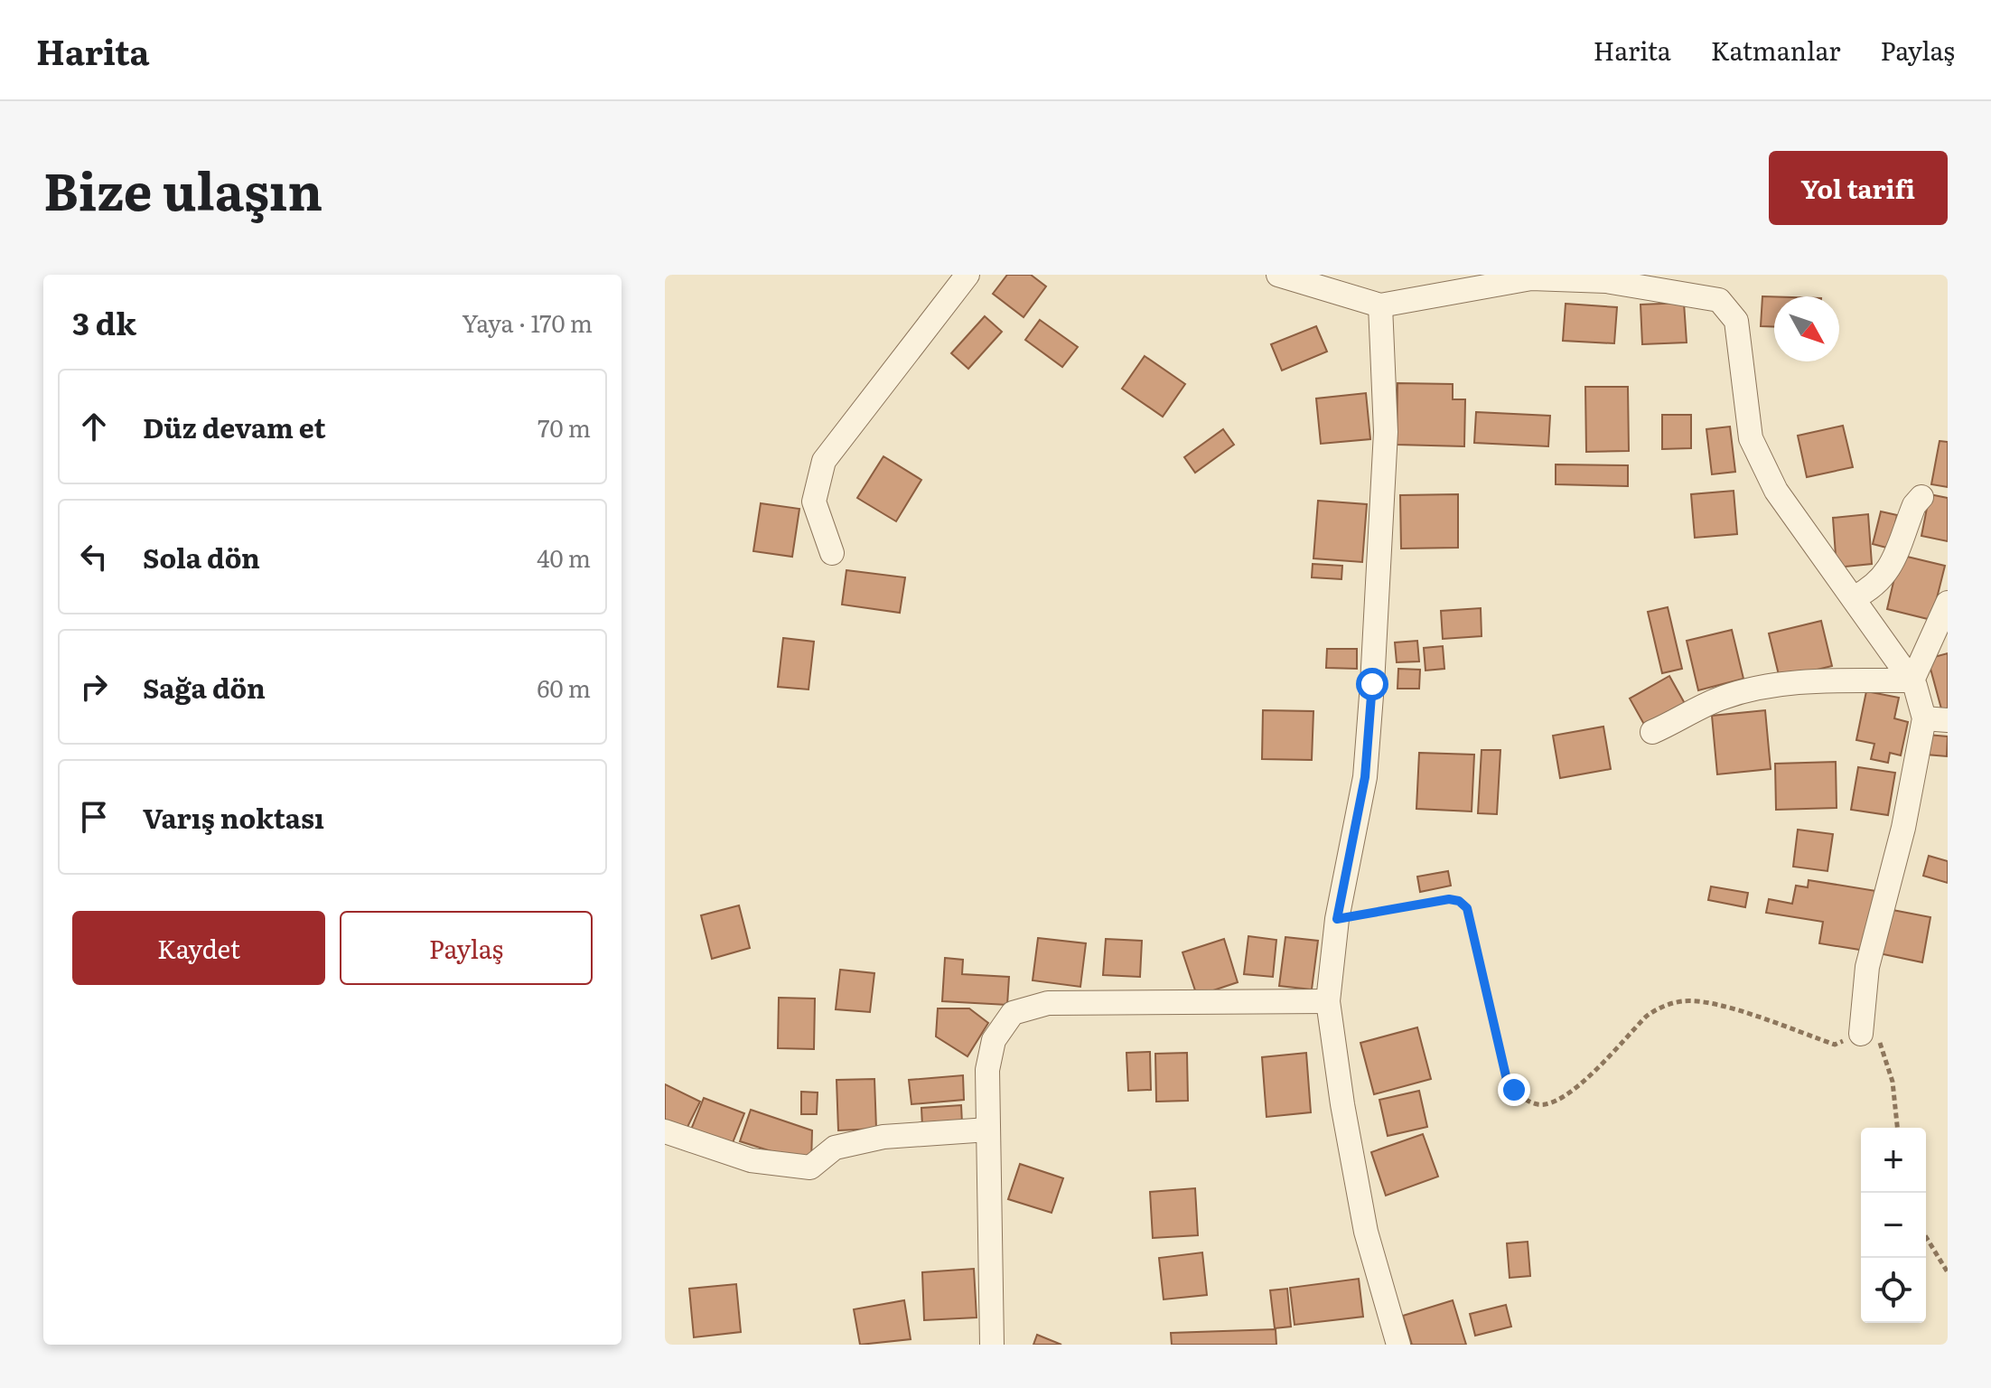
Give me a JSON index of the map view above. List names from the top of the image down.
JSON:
{
  "north": "bottom right",
  "page": {
    "header": "Harita",
    "nav": ["Harita", "Katmanlar", "Paylaş"],
    "title": "Bize ulaşın",
    "buttons": [
      "Yol tarifi",
      ["Kaydet", "Paylaş"]
    ],
    "heading": ["3 dk", "Yaya · 170 m"],
    "list": [
      ["Düz devam et", "70 m"],
      ["Sola dön", "40 m"],
      ["Sağa dön", "60 m"],
      "Varış noktası"
    ],
    "map_buttons": ["+", "−"]
  }
}
